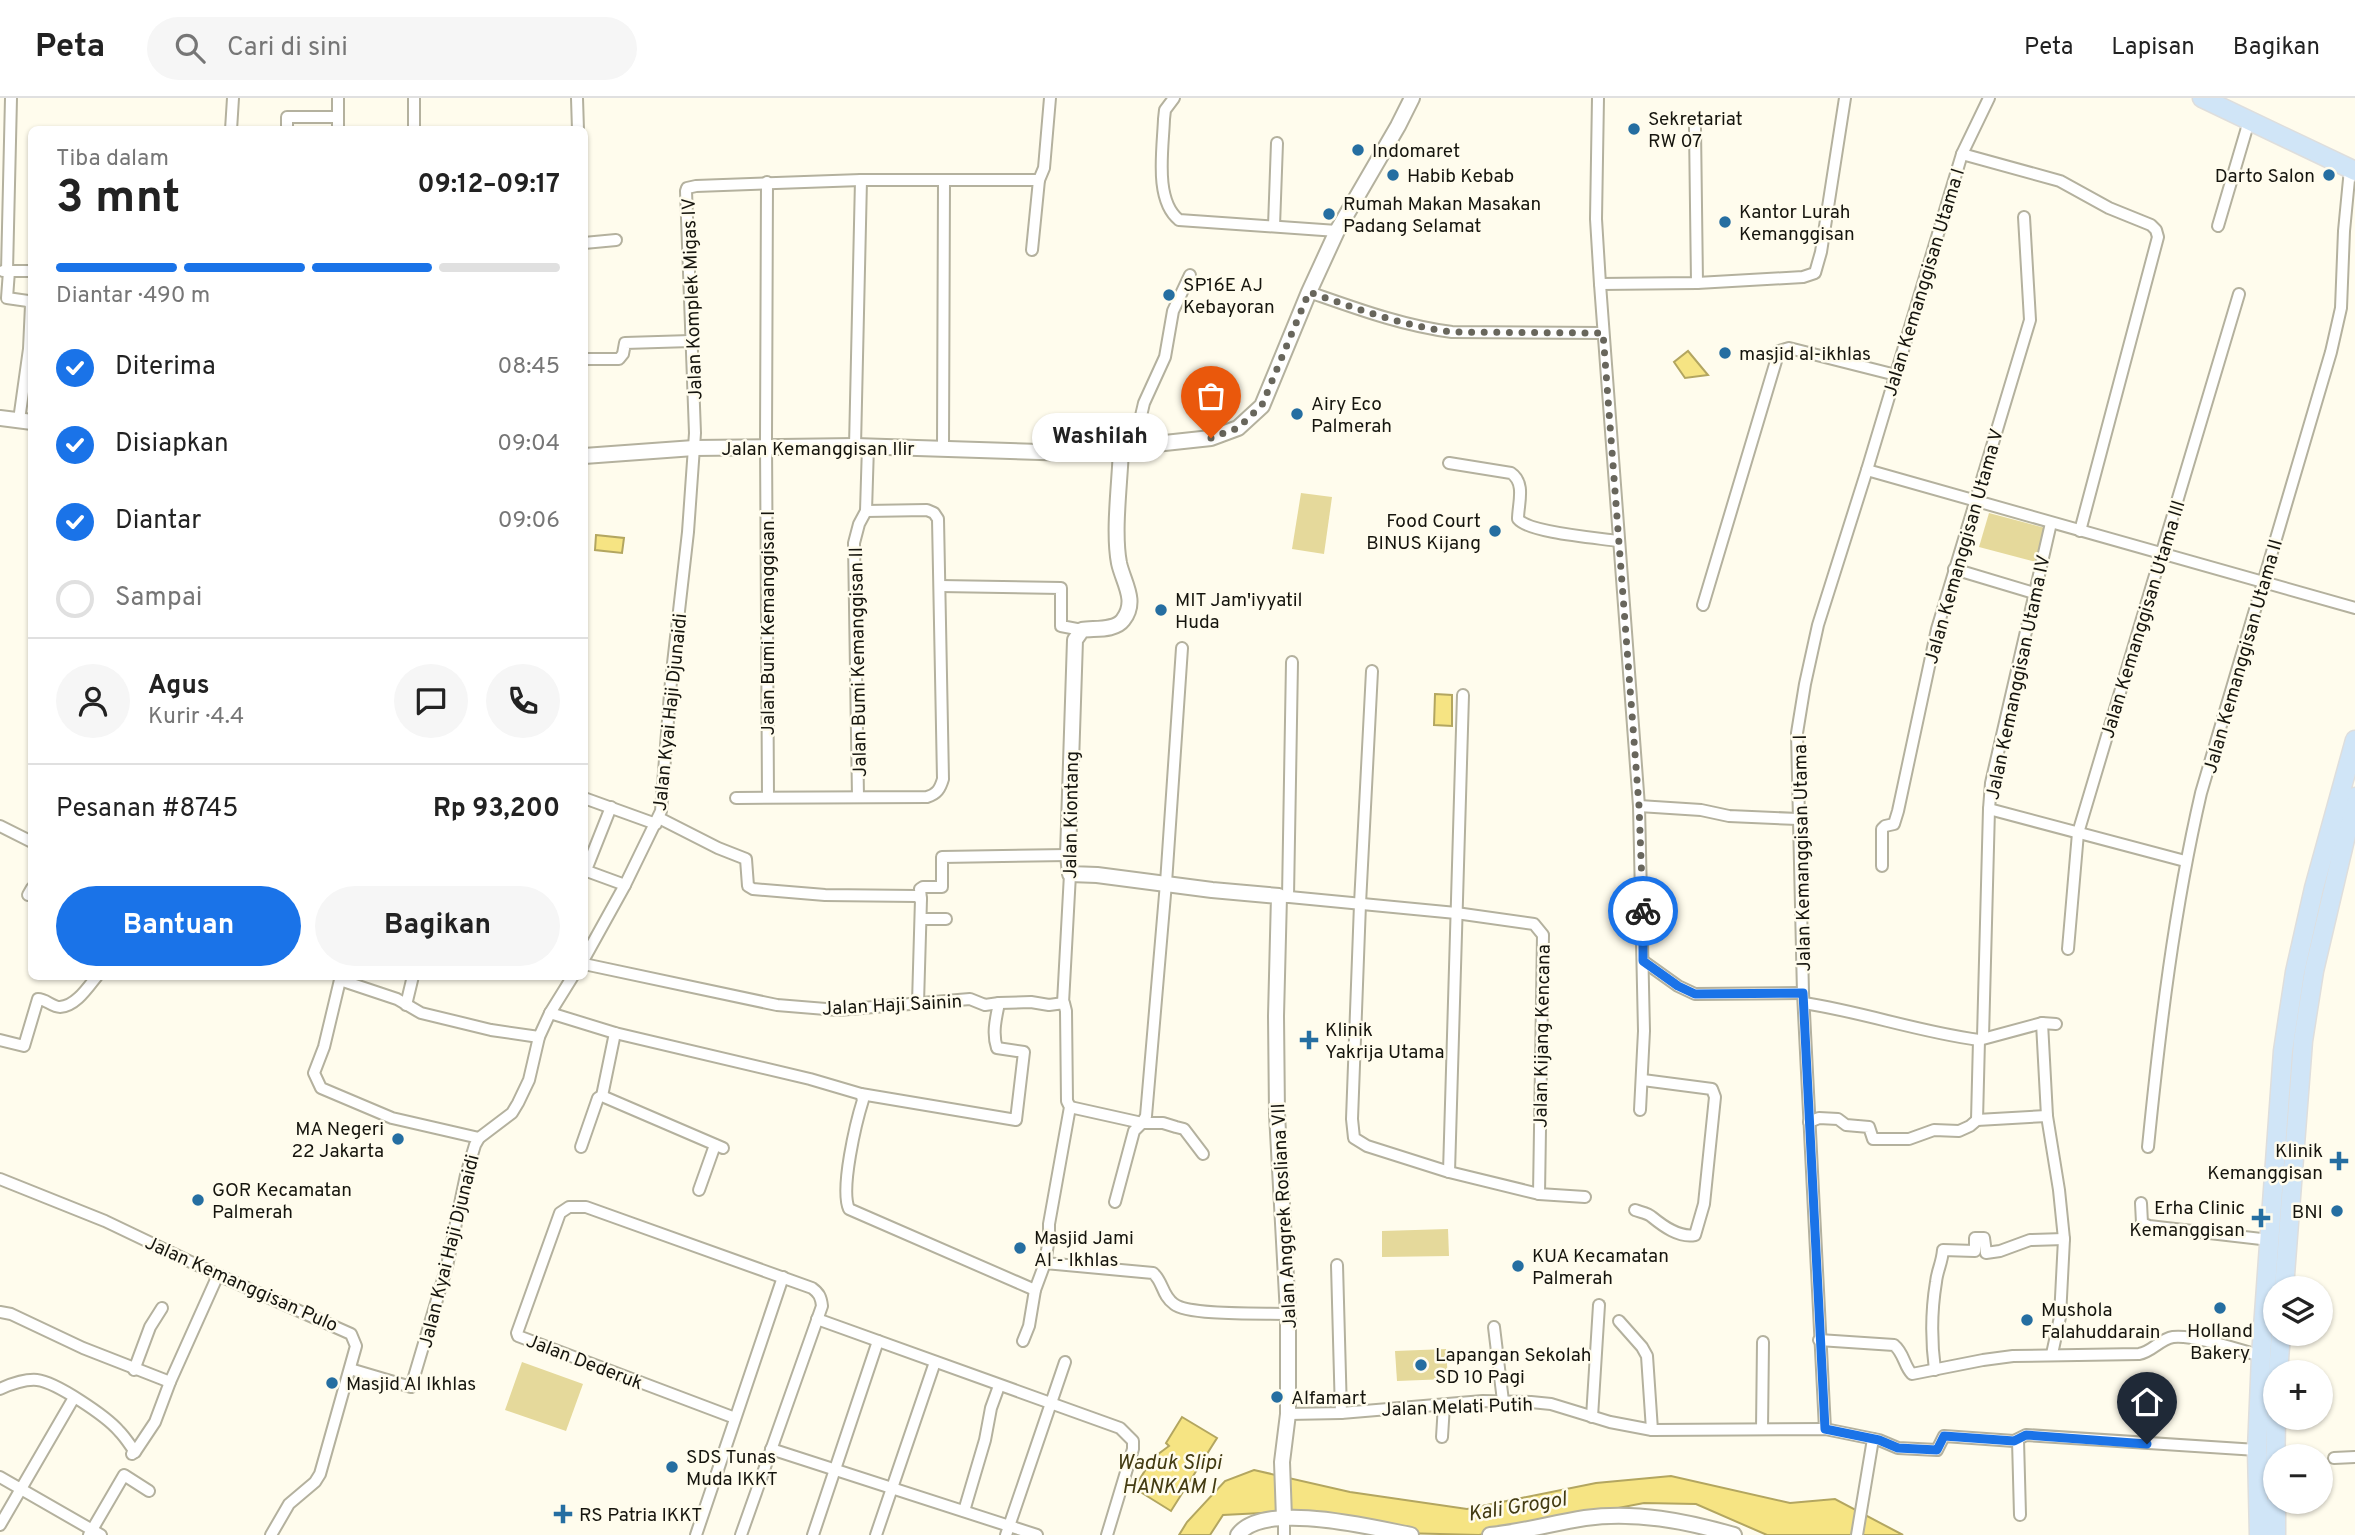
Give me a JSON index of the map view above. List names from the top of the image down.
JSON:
{
  "streets": {
    "street": [
      "Jalan Kemanggisan Utama I",
      "Jalan Komplek Migas IV",
      "Jalan Kemanggisan Ilir",
      "Jalan Kemanggisan Utama V",
      "Jalan Kemanggisan Utama III",
      "Jalan Bumi Kemanggisan I",
      "Jalan Kemanggisan Utama II",
      "Jalan Bumi Kemanggisan II",
      "Jalan Kemanggisan Utama IV",
      "Jalan Kyai Haji Djunaidi",
      "Jalan Kiontang",
      "Jalan Haji Sainin",
      "Jalan Kijang Kencana",
      "Jalan Anggrek Rosliana VII",
      "Jalan Kemanggisan Pulo",
      "Jalan Dederuk",
      "Jalan Melati Putih"
    ]
  },
  "crossings": [
    ["Jalan Kemanggisan Utama I", "Jalan Melati Putih"],
    ["Jalan Komplek Migas IV", "Jalan Kemanggisan Ilir"],
    ["Jalan Komplek Migas IV", "Jalan Bumi Kemanggisan I"],
    ["Jalan Komplek Migas IV", "Jalan Kyai Haji Djunaidi"],
    ["Jalan Kemanggisan Ilir", "Jalan Bumi Kemanggisan I"],
    ["Jalan Kemanggisan Ilir", "Jalan Bumi Kemanggisan II"],
    ["Jalan Kemanggisan Ilir", "Jalan Kyai Haji Djunaidi"],
    ["Jalan Kyai Haji Djunaidi", "Jalan Kemanggisan Pulo"],
    ["Jalan Kiontang", "Jalan Haji Sainin"],
    ["Jalan Kijang Kencana", "Jalan Anggrek Rosliana VII"],
    ["Jalan Anggrek Rosliana VII", "Jalan Melati Putih"]
  ],
  "water": ["Waduk Slipi HANKAM I", "Kali Grogol"],
  "places": {
    "other": [
      "Sekretariat RW 07",
      "Indomaret",
      "Habib Kebab",
      "Darto Salon",
      "Rumah Makan Masakan Padang Selamat",
      "Kantor Lurah Kemanggisan",
      "SP16E AJ Kebayoran",
      "masjid al-ikhlas",
      "Airy Eco Palmerah",
      "Washilah",
      "Food Court BINUS Kijang",
      "MIT Jam'iyyatil Huda",
      "MA Negeri 22 Jakarta",
      "GOR Kecamatan Palmerah",
      "BNI",
      "Masjid Jami Al - Ikhlas",
      "KUA Kecamatan Palmerah",
      "Holland Bakery",
      "Mushola Falahuddarain",
      "Lapangan Sekolah SD 10 Pagi",
      "Masjid Al Ikhlas",
      "Alfamart",
      "SDS Tunas Muda IKKT"
    ],
    "health": [
      "Klinik Yakrija Utama",
      "Klinik Kemanggisan",
      "Erha Clinic Kemanggisan",
      "RS Patria IKKT"
    ]
  },
  "page": {
    "header": "Peta",
    "search": "Cari di sini",
    "nav": ["Peta", "Lapisan", "Bagikan"],
    "heading": ["3 mnt", "Tiba dalam", "09:12–09:17"],
    "panel": [
      "Agus",
      "Kurir · 4.4",
      "Pesanan #8745",
      "Rp 93,200"
    ],
    "bar": "Diantar · 490 m",
    "list": [
      ["Diterima", "08:45"],
      ["Disiapkan", "09:04"],
      ["Diantar", "09:06"],
      "Sampai"
    ],
    "bubble": "Washilah",
    "buttons": ["Bantuan", "Bagikan"],
    "map_buttons": ["+", "−"]
  }
}
